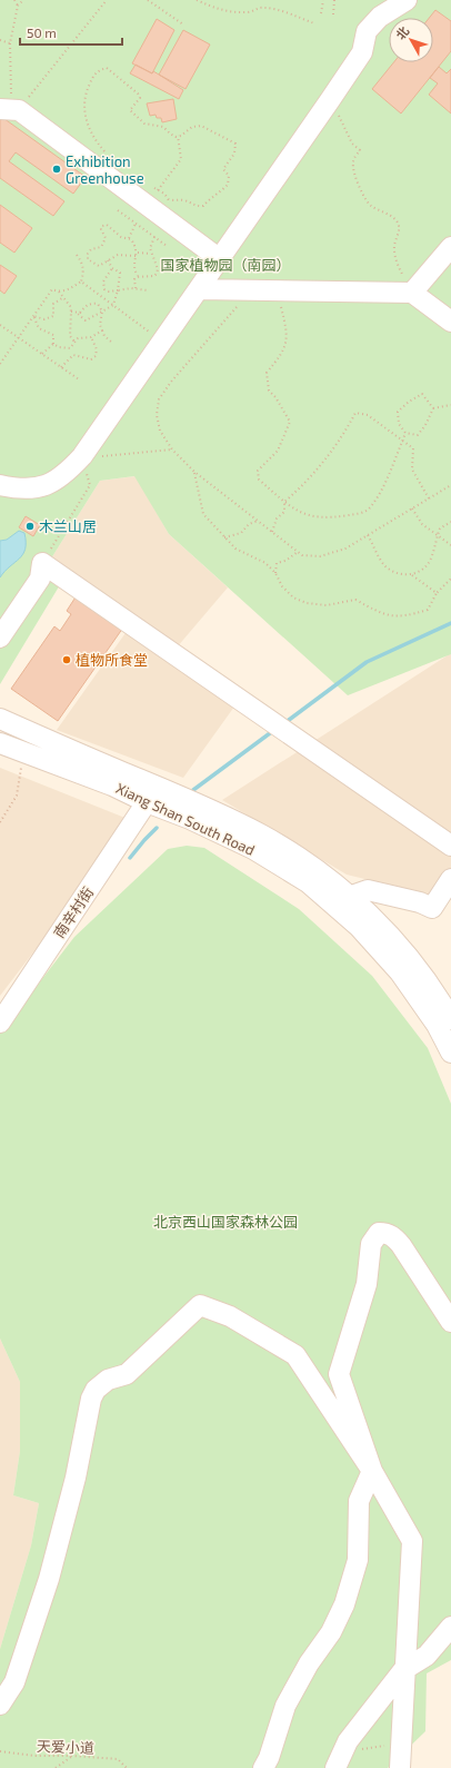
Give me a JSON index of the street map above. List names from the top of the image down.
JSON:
{
  "streets": {
    "street": ["Xiang Shan South Road", "南辛村街"],
    "path": ["天爱小道"]
  },
  "crossings": [
    ["Xiang Shan South Road", "南辛村街"]
  ],
  "parks": ["国家植物园（南园）", "北京西山国家森林公园"],
  "places": ["Exhibition Greenhouse", "木兰山居", "植物所食堂"],
  "scale_bar": "50 m",
  "north": "top left"
}
